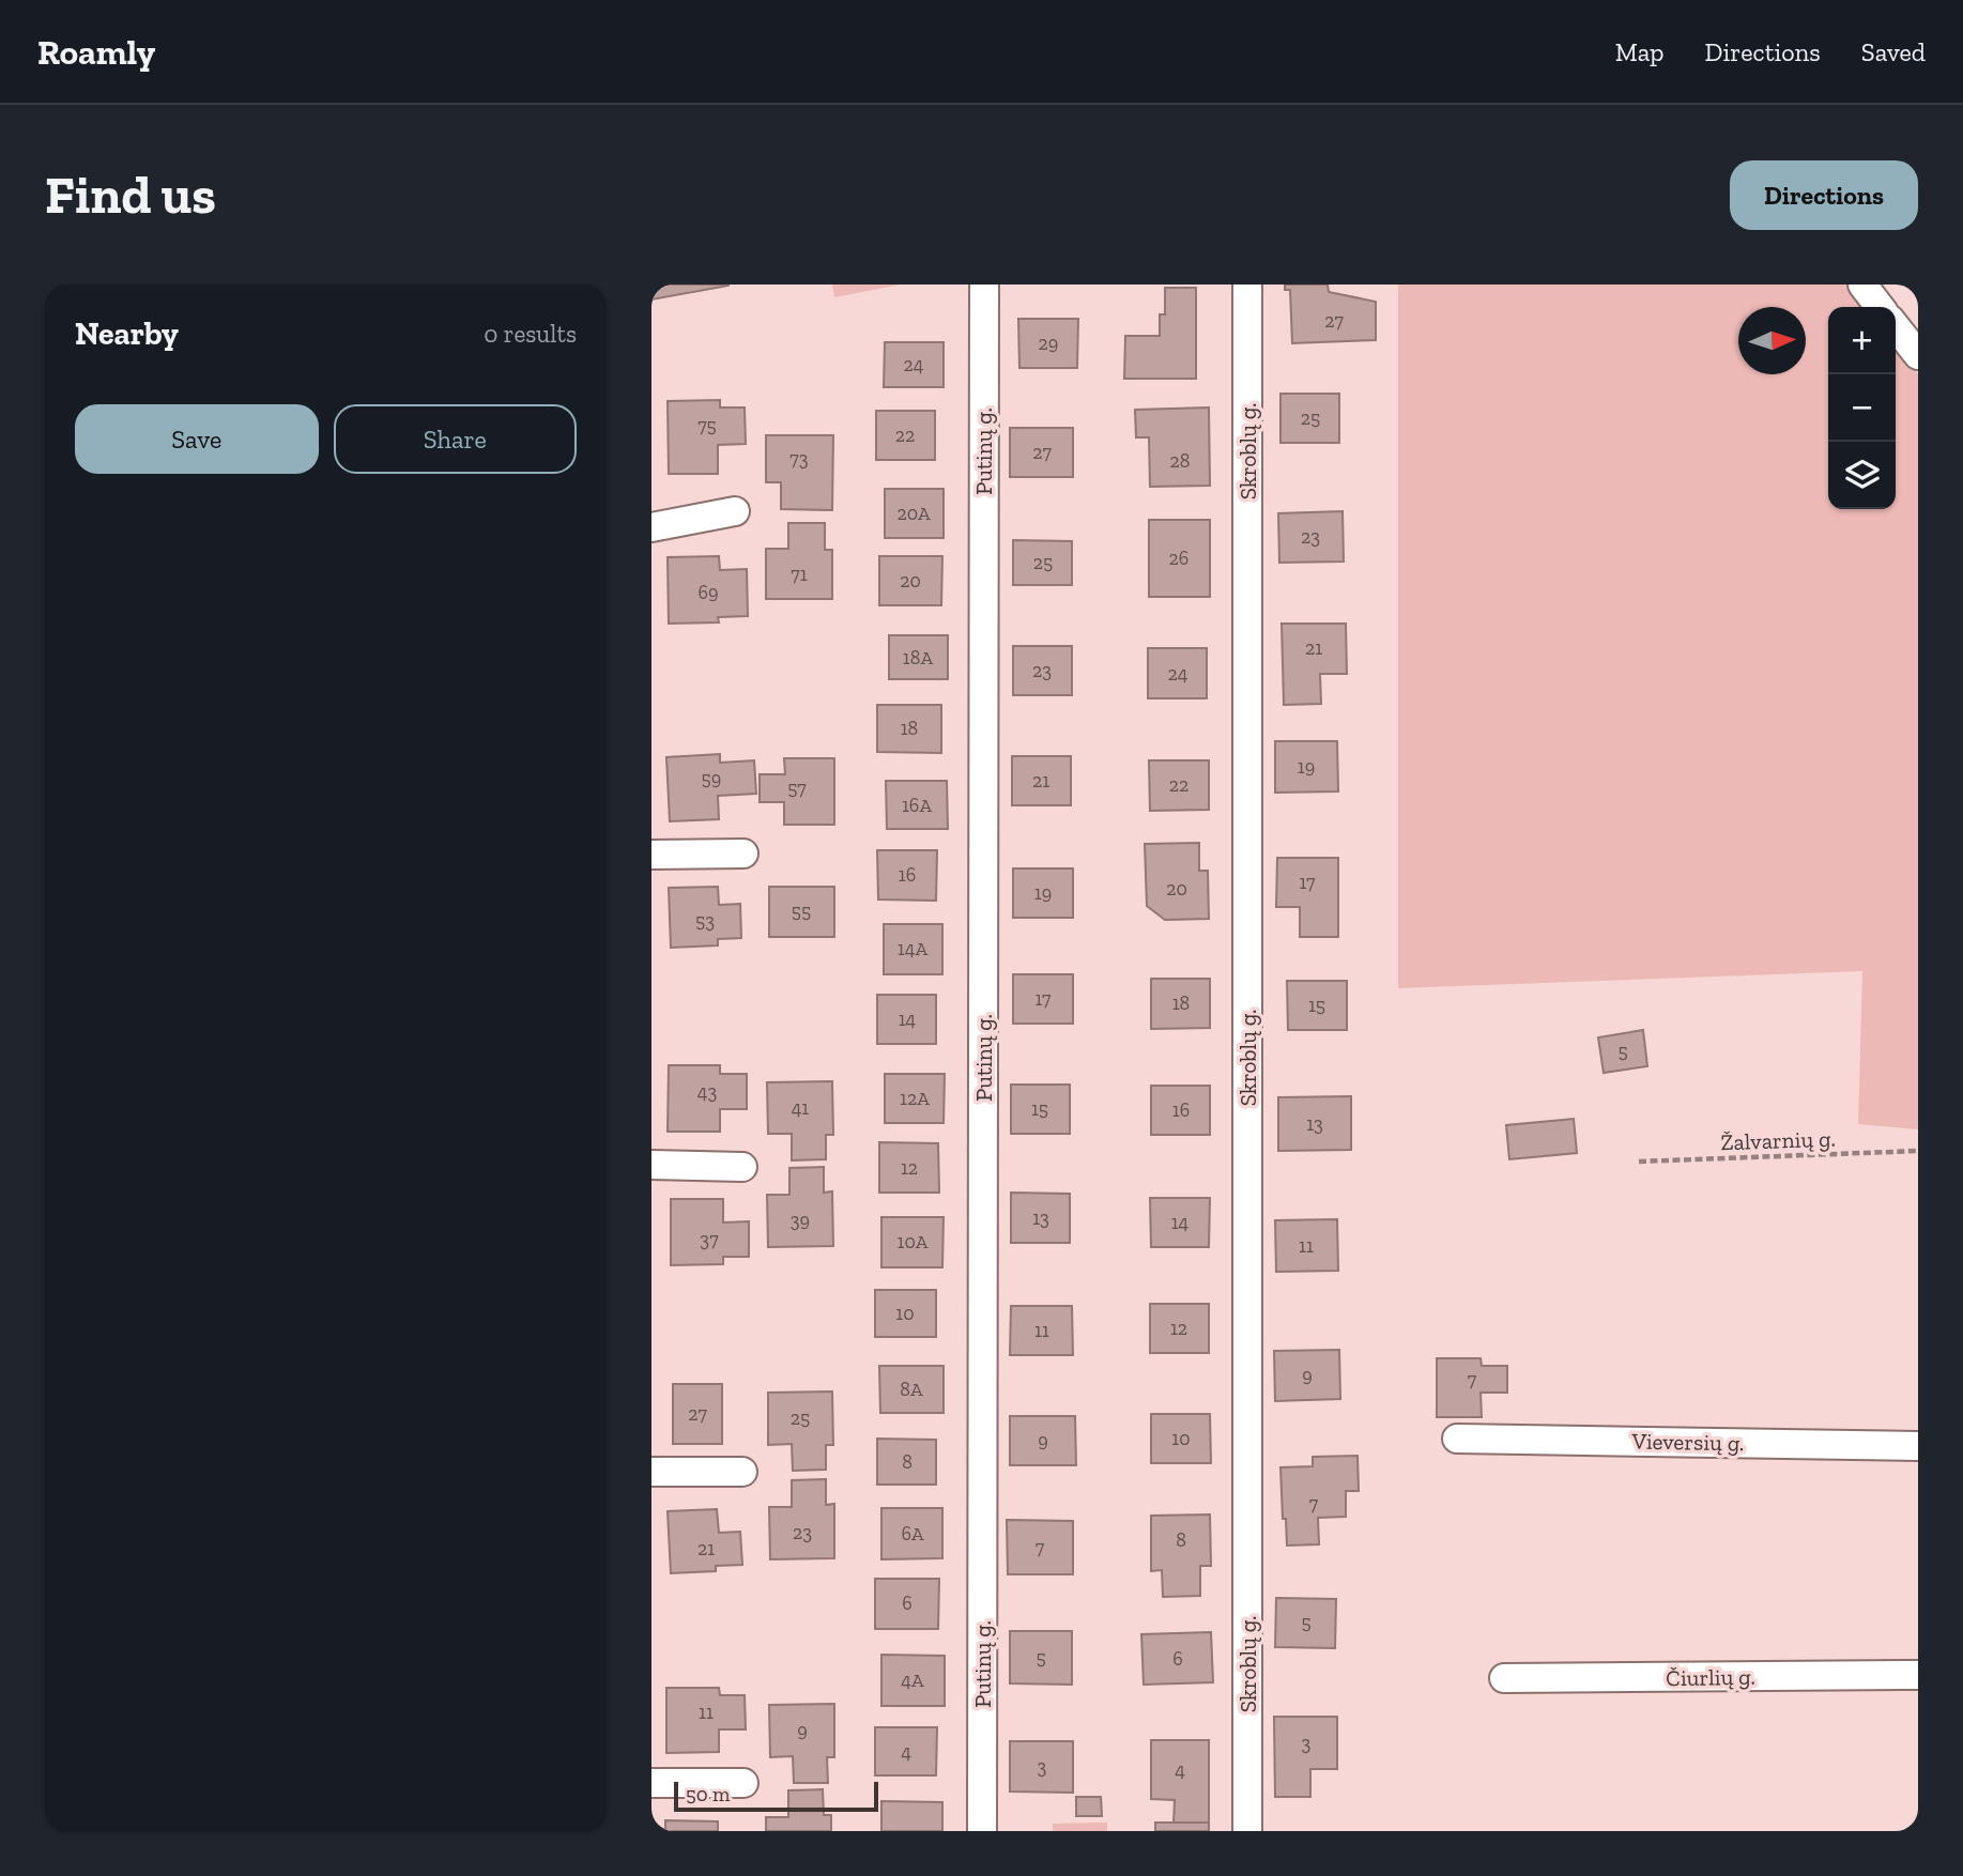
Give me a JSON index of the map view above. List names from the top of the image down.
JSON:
{
  "streets": {
    "street": [
      "Putinų g.",
      "Skroblų g.",
      "Vieversių g.",
      "Čiurlių g."
    ],
    "path": ["Žalvarnių g."]
  },
  "house_numbers": [
    "27",
    "29",
    "24",
    "25",
    "75",
    "22",
    "27",
    "73",
    "28",
    "20A",
    "23",
    "26",
    "25",
    "71",
    "20",
    "69",
    "21",
    "18A",
    "23",
    "24",
    "18",
    "19",
    "59",
    "21",
    "22",
    "57",
    "16A",
    "16",
    "17",
    "20",
    "19",
    "55",
    "53",
    "14A",
    "17",
    "18",
    "15",
    "14",
    "5",
    "43",
    "12A",
    "41",
    "15",
    "16",
    "13",
    "12",
    "13",
    "39",
    "14",
    "37",
    "10A",
    "11",
    "10",
    "12",
    "11",
    "9",
    "7",
    "8A",
    "27",
    "25",
    "10",
    "9",
    "8",
    "7",
    "23",
    "6A",
    "8",
    "7",
    "21",
    "6",
    "5",
    "5",
    "6",
    "4A",
    "11",
    "9",
    "3",
    "4",
    "3",
    "4"
  ],
  "scale_bar": "50 m",
  "north": "right",
  "page": {
    "header": "Roamly",
    "nav": ["Map", "Directions", "Saved"],
    "buttons": [
      "Directions",
      ["Save", "Share"]
    ],
    "title": "Find us",
    "heading": ["Nearby", "0 results"],
    "map_buttons": ["+", "−"],
    "scale": "50 m"
  }
}
